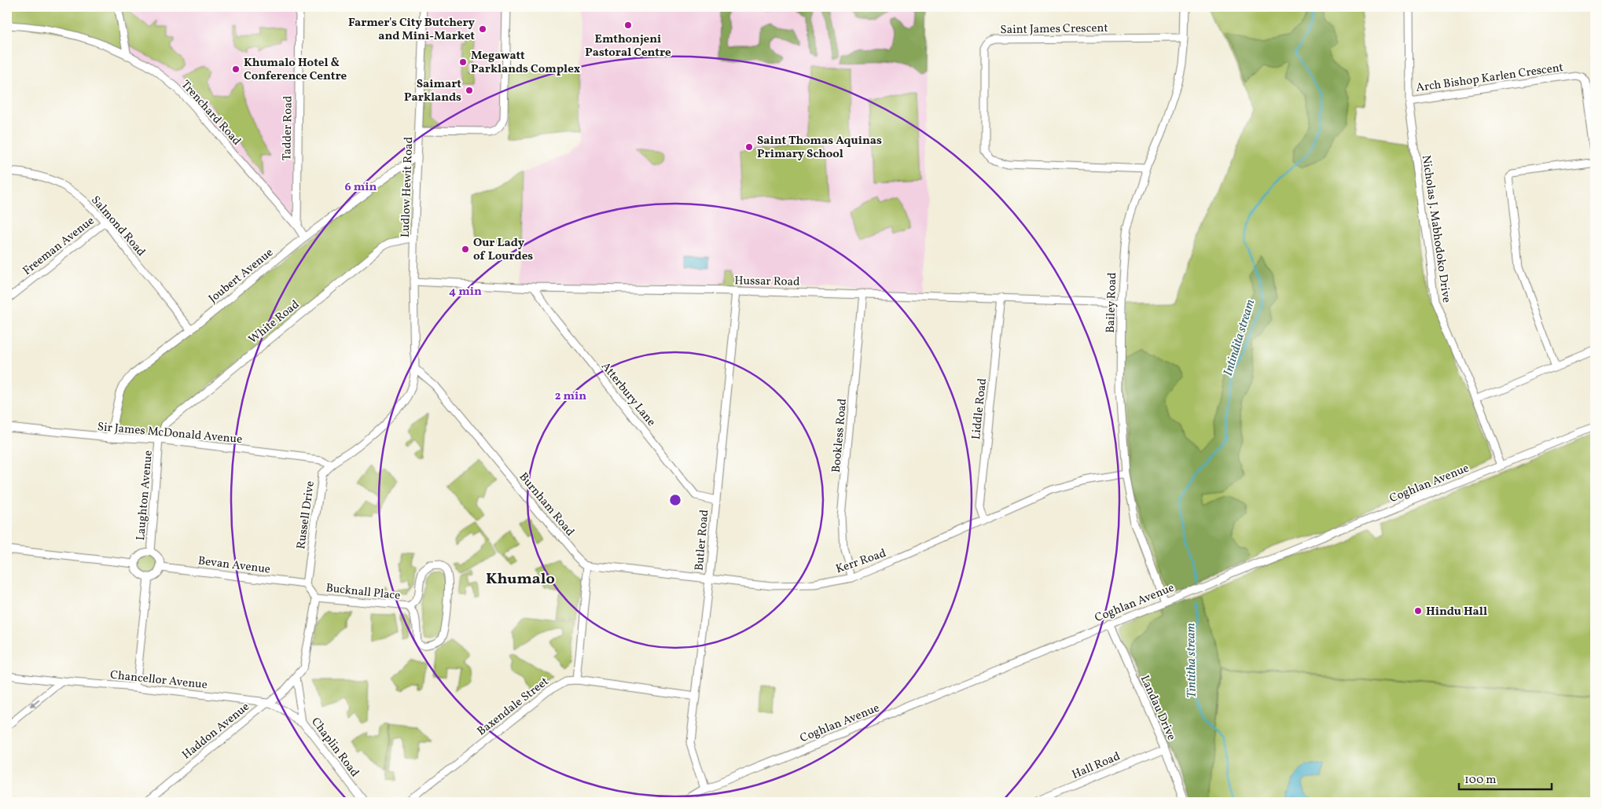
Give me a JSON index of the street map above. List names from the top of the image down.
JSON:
{
  "streets": {
    "street": [
      "Saint James Crescent",
      "Arch Bishop Karlen Crescent",
      "Trenchard Road",
      "Tadder Road",
      "Ludlow Hewit Road",
      "Salmond Road",
      "Nicholas J. Mabhodoko Drive",
      "Freeman Avenue",
      "Joubert Avenue",
      "Hussar Road",
      "Bailey Road",
      "White Road",
      "Atterbury Lane",
      "Liddle Road",
      "Sir James McDonald Avenue",
      "Bookless Road",
      "Coghlan Avenue",
      "Laughton Avenue",
      "Burnham Road",
      "Russell Drive",
      "Butler Road",
      "Kerr Road",
      "Bevan Avenue",
      "Bucknall Place",
      "Chancellor Avenue",
      "Baxendale Street",
      "Landau Drive",
      "Haddon Avenue",
      "Chaplin Road",
      "Hall Road"
    ]
  },
  "crossings": [
    ["Saint James Crescent", "Bailey Road"],
    ["Arch Bishop Karlen Crescent", "Nicholas J. Mabhodoko Drive"],
    ["Trenchard Road", "Tadder Road"],
    ["Trenchard Road", "Joubert Avenue"],
    ["Ludlow Hewit Road", "Joubert Avenue"],
    ["Ludlow Hewit Road", "Hussar Road"],
    ["Ludlow Hewit Road", "White Road"],
    ["Ludlow Hewit Road", "Burnham Road"],
    ["Salmond Road", "Freeman Avenue"],
    ["Salmond Road", "Joubert Avenue"],
    ["Nicholas J. Mabhodoko Drive", "Coghlan Avenue"],
    ["Joubert Avenue", "Sir James McDonald Avenue"],
    ["Hussar Road", "Bailey Road"],
    ["Hussar Road", "Atterbury Lane"],
    ["Hussar Road", "Liddle Road"],
    ["Hussar Road", "Bookless Road"],
    ["Hussar Road", "Butler Road"],
    ["Bailey Road", "Coghlan Avenue"],
    ["Bailey Road", "Kerr Road"],
    ["White Road", "Sir James McDonald Avenue"],
    ["White Road", "Laughton Avenue"],
    ["Atterbury Lane", "Butler Road"],
    ["Liddle Road", "Kerr Road"],
    ["Sir James McDonald Avenue", "Laughton Avenue"],
    ["Sir James McDonald Avenue", "Russell Drive"],
    ["Bookless Road", "Kerr Road"],
    ["Coghlan Avenue", "Butler Road"],
    ["Coghlan Avenue", "Landau Drive"],
    ["Laughton Avenue", "Bevan Avenue"],
    ["Burnham Road", "Kerr Road"],
    ["Russell Drive", "Bevan Avenue"],
    ["Butler Road", "Kerr Road"],
    ["Butler Road", "Baxendale Street"],
    ["Chancellor Avenue", "Haddon Avenue"],
    ["Chancellor Avenue", "Chaplin Road"],
    ["Landau Drive", "Hall Road"],
    ["Haddon Avenue", "Chaplin Road"]
  ],
  "districts": ["Khumalo"],
  "water": ["Intindita stream", "Tintitha stream"],
  "places": [
    "Emthonjeni Pastoral Centre",
    "Farmer's City Butchery and Mini-Market",
    "Megawatt Parklands Complex",
    "Khumalo Hotel & Conference Centre",
    "Saimart Parklands",
    "Saint Thomas Aquinas Primary School",
    "Our Lady of Lourdes",
    "Hindu Hall"
  ],
  "scale_bar": "100 m",
  "rings": ["6 min", "4 min", "2 min"]
}
